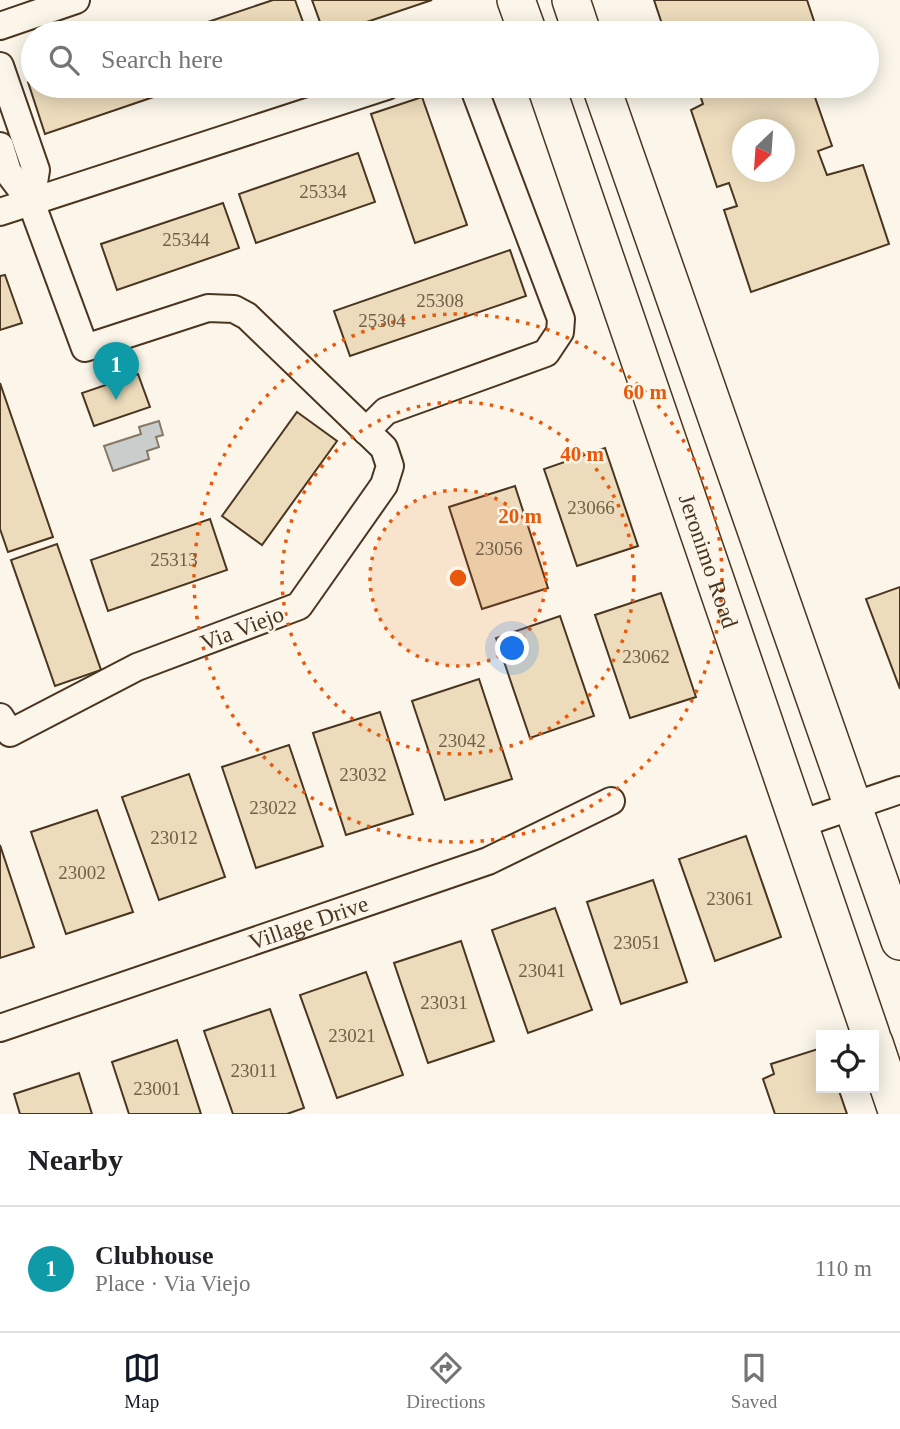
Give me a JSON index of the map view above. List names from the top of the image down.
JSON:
{
  "streets": {
    "main road": ["Jeronimo Road"],
    "street": ["Via Viejo", "Village Drive"]
  },
  "house_numbers": [
    "25334",
    "25344",
    "25308",
    "25304",
    "23066",
    "23056",
    "25313",
    "23062",
    "23042",
    "23032",
    "23022",
    "23012",
    "23002",
    "23061",
    "23051",
    "23041",
    "23031",
    "23021",
    "23011",
    "23001"
  ],
  "north": "bottom left",
  "page": {
    "search": "Search here",
    "pins": "1",
    "heading": "Nearby",
    "list": [
      {
        "mark": "1",
        "name": "Clubhouse",
        "note": "Place · Via Viejo",
        "value": "110 m"
      }
    ],
    "nav": ["Map", "Directions", "Saved"]
  },
  "rings": ["60 m", "40 m", "20 m"]
}
